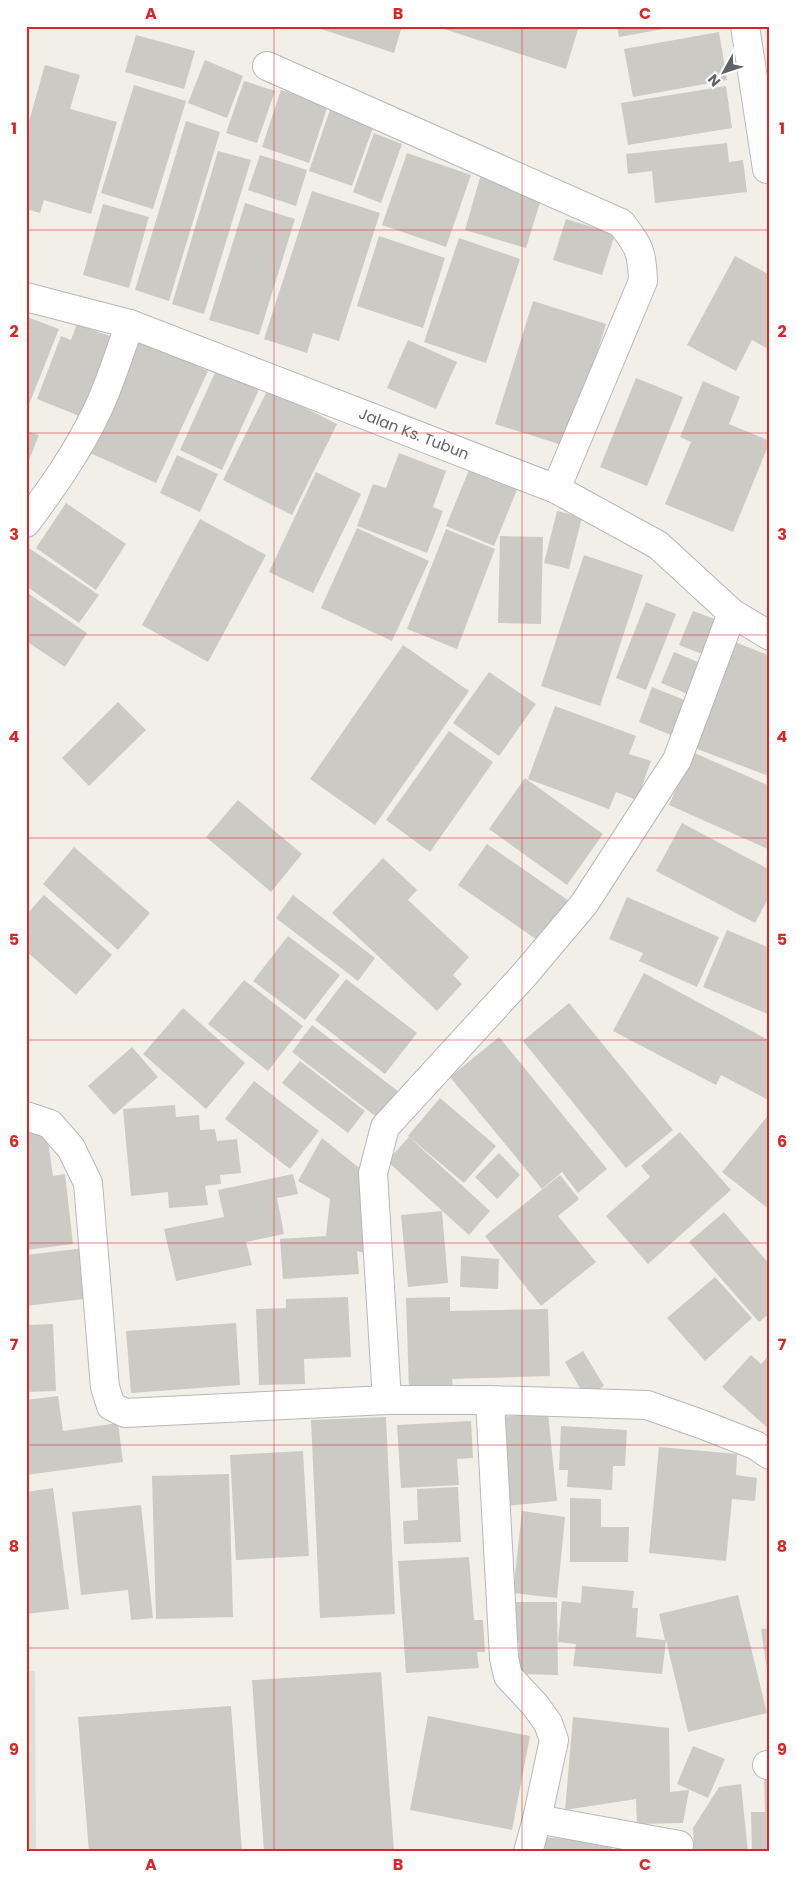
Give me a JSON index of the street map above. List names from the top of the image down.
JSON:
{
  "streets": {
    "street": ["Jalan Ks. Tubun"]
  },
  "north": "bottom left",
  "grid": {
    "columns": ["A", "B", "C"],
    "rows": [
      "1",
      "2",
      "3",
      "4",
      "5",
      "6",
      "7",
      "8",
      "9"
    ]
  }
}
